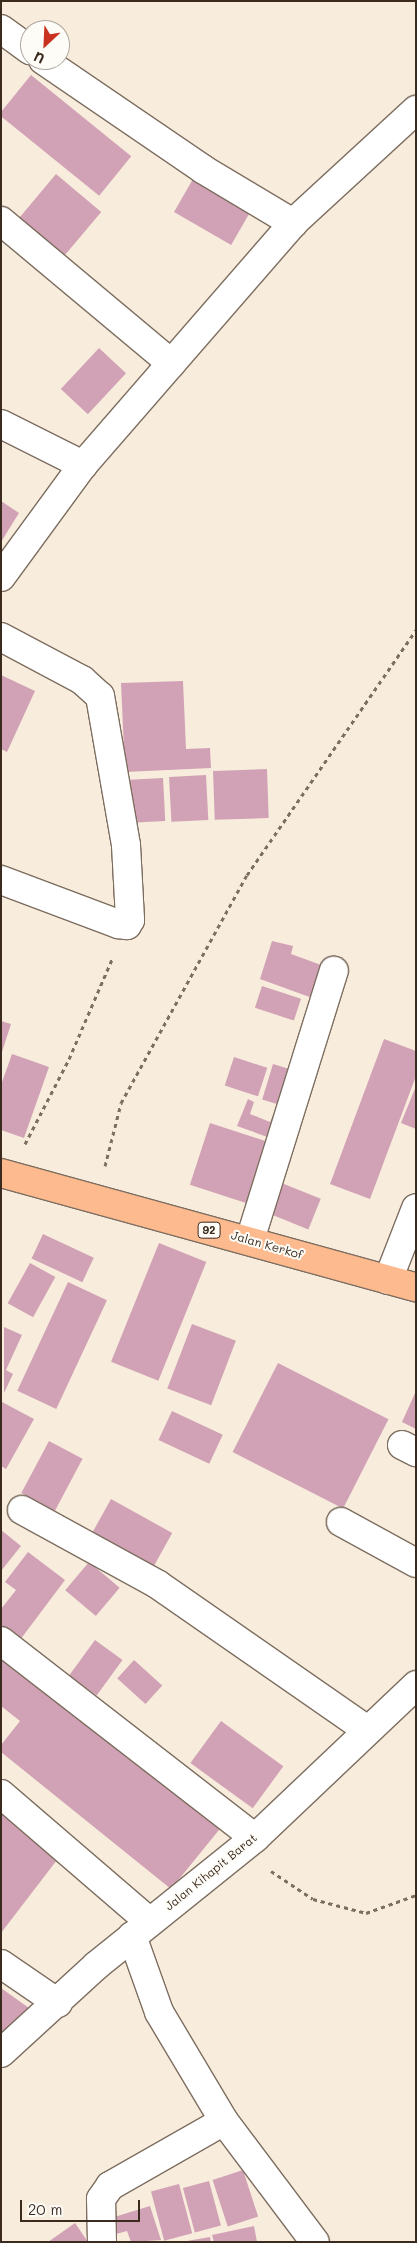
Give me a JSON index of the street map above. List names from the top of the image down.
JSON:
{
  "streets": {
    "main road": ["92", "Jalan Kerkof"],
    "street": ["Jalan Kihapit Barat"]
  },
  "scale_bar": "20 m",
  "north": "bottom left"
}
